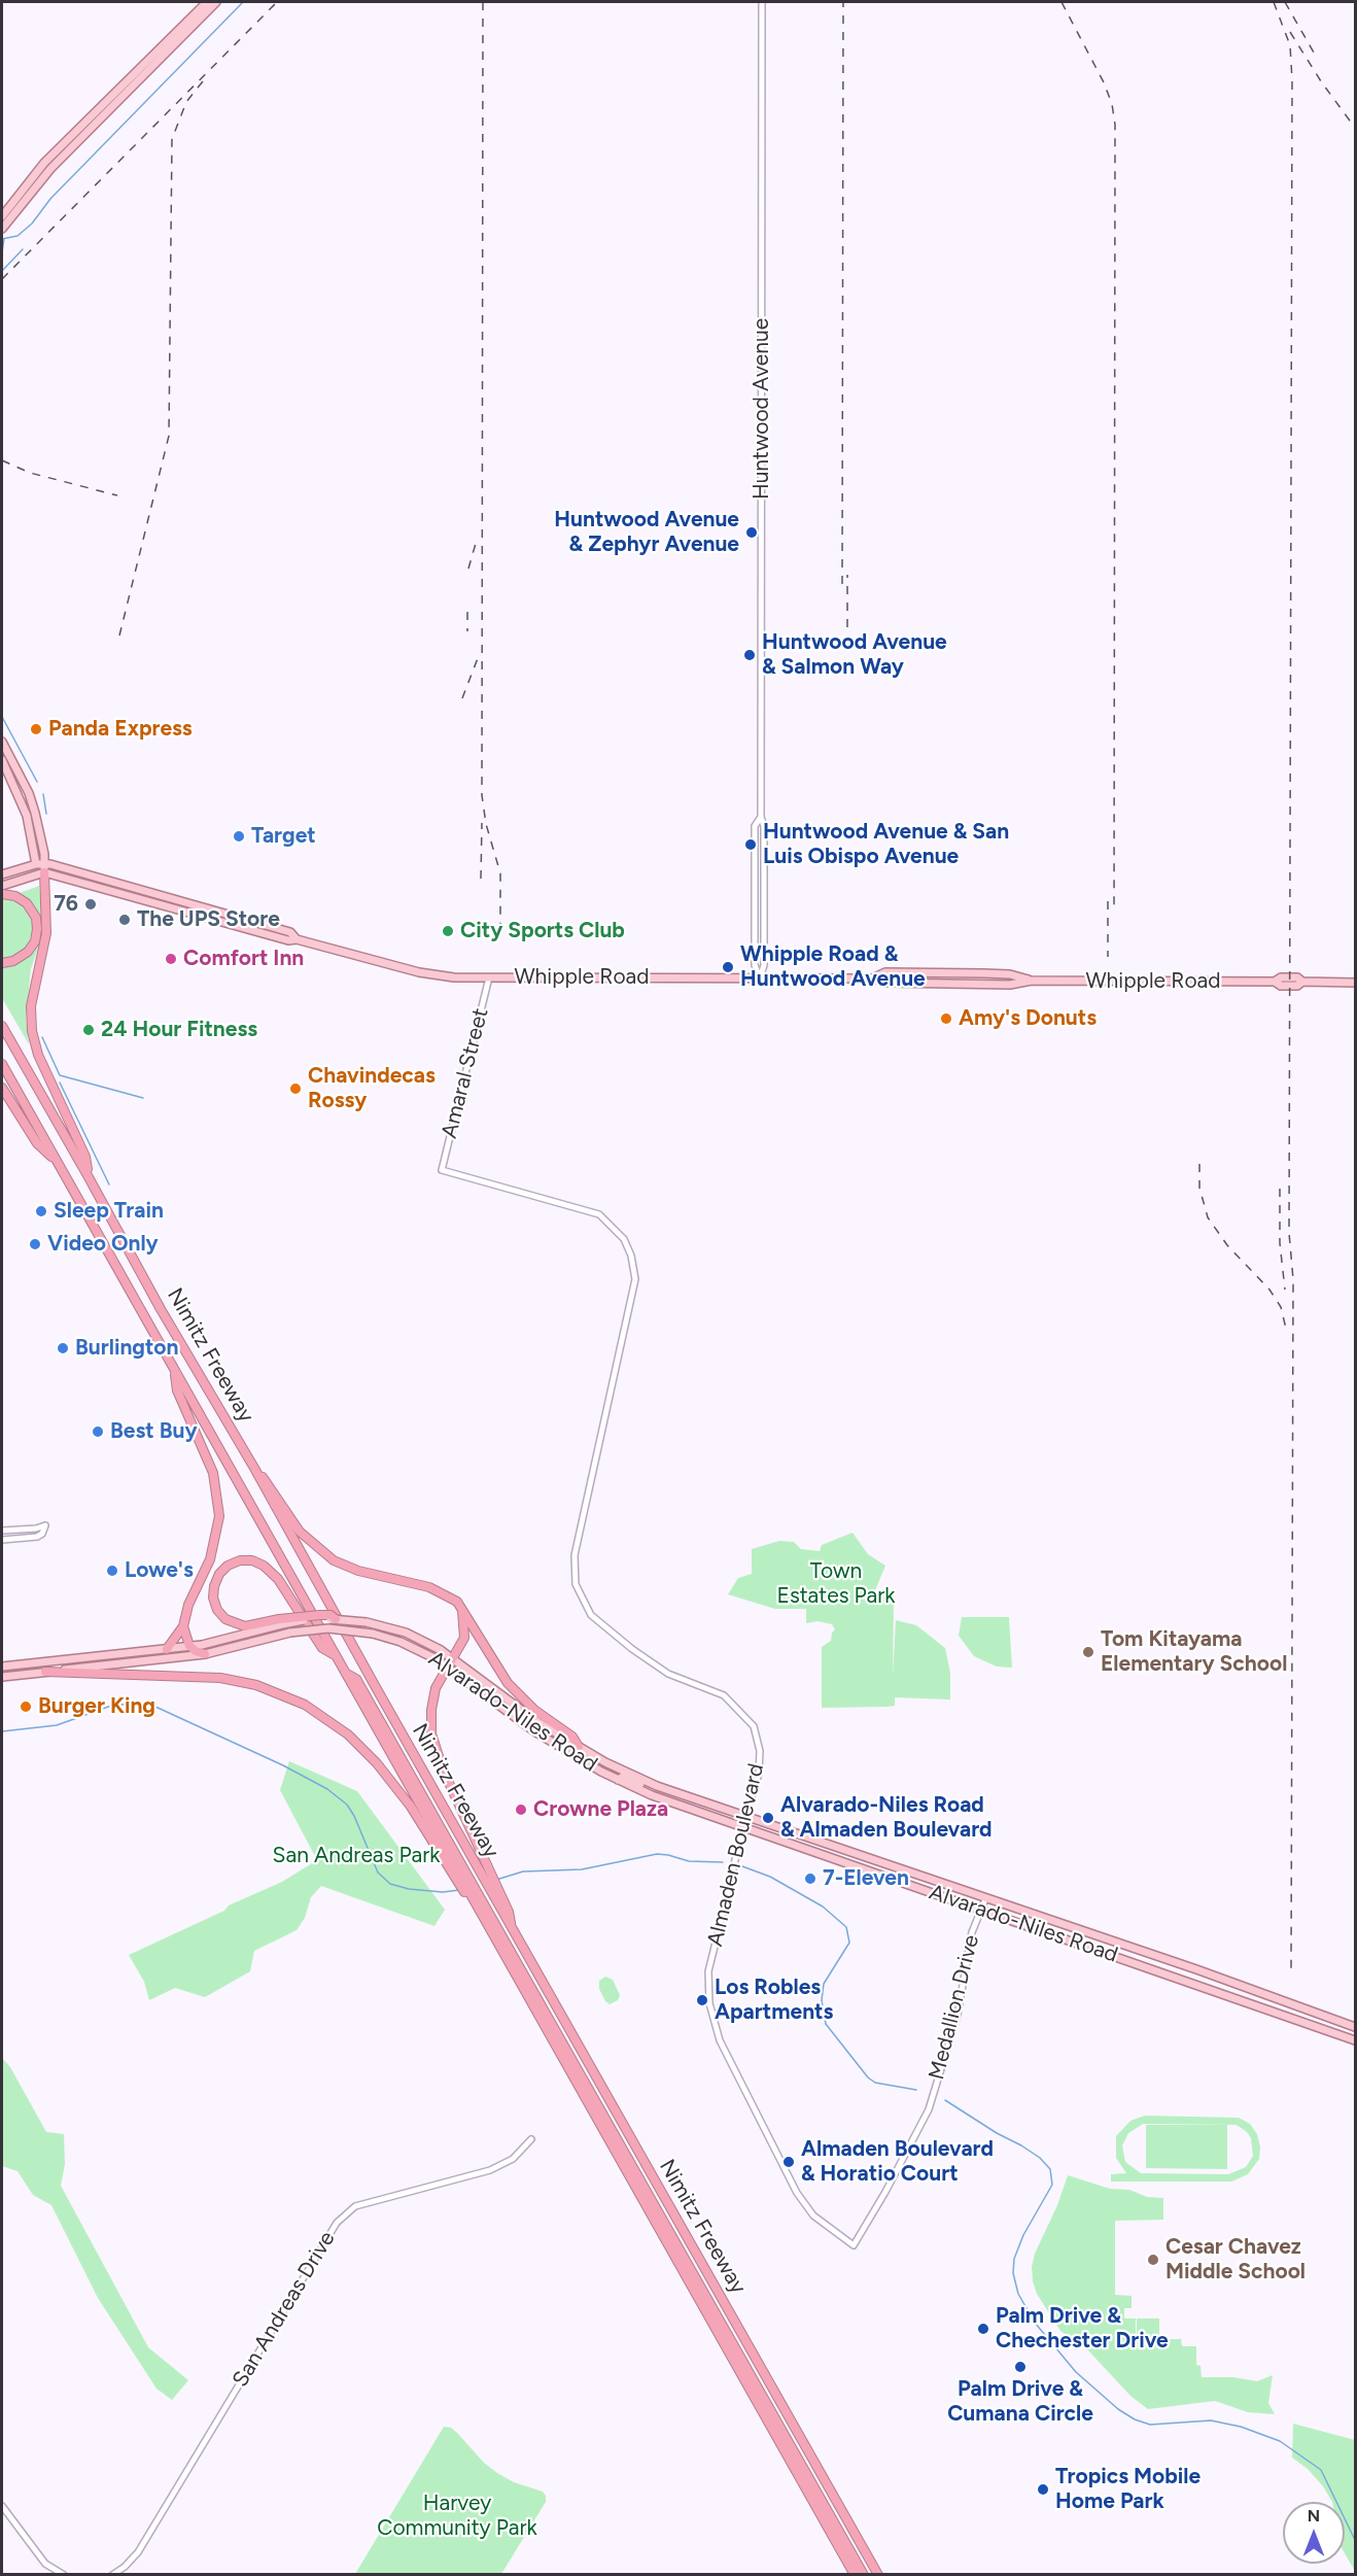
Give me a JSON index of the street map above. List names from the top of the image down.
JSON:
{
  "streets": {
    "highway": ["Nimitz Freeway"],
    "main road": ["Whipple Road", "Alvarado-Niles Road"],
    "street": [
      "Huntwood Avenue",
      "Amaral Street",
      "Almaden Boulevard",
      "Medallion Drive",
      "San Andreas Drive"
    ]
  },
  "crossings": [
    ["Huntwood Avenue", "Whipple Road"],
    ["Whipple Road", "Amaral Street"],
    ["Amaral Street", "Almaden Boulevard"],
    ["Alvarado-Niles Road", "Almaden Boulevard"],
    ["Alvarado-Niles Road", "Medallion Drive"],
    ["Almaden Boulevard", "Medallion Drive"]
  ],
  "parks": ["Town Estates Park", "San Andreas Park", "Harvey Community Park"],
  "places": [
    "Huntwood Avenue & Zephyr Avenue",
    "Huntwood Avenue & Salmon Way",
    "Panda Express",
    "Target",
    "Huntwood Avenue & San Luis Obispo Avenue",
    "76",
    "The UPS Store",
    "City Sports Club",
    "Comfort Inn",
    "Whipple Road & Huntwood Avenue",
    "Amy's Donuts",
    "24 Hour Fitness",
    "Chavindecas Rossy",
    "Sleep Train",
    "Video Only",
    "Burlington",
    "Best Buy",
    "Lowe's",
    "Tom Kitayama Elementary School",
    "Burger King",
    "Crowne Plaza",
    "Alvarado-Niles Road & Almaden Boulevard",
    "7-Eleven",
    "Los Robles Apartments",
    "Almaden Boulevard & Horatio Court",
    "Cesar Chavez Middle School",
    "Palm Drive & Chechester Drive",
    "Palm Drive & Cumana Circle",
    "Tropics Mobile Home Park"
  ],
  "north": "top"
}
